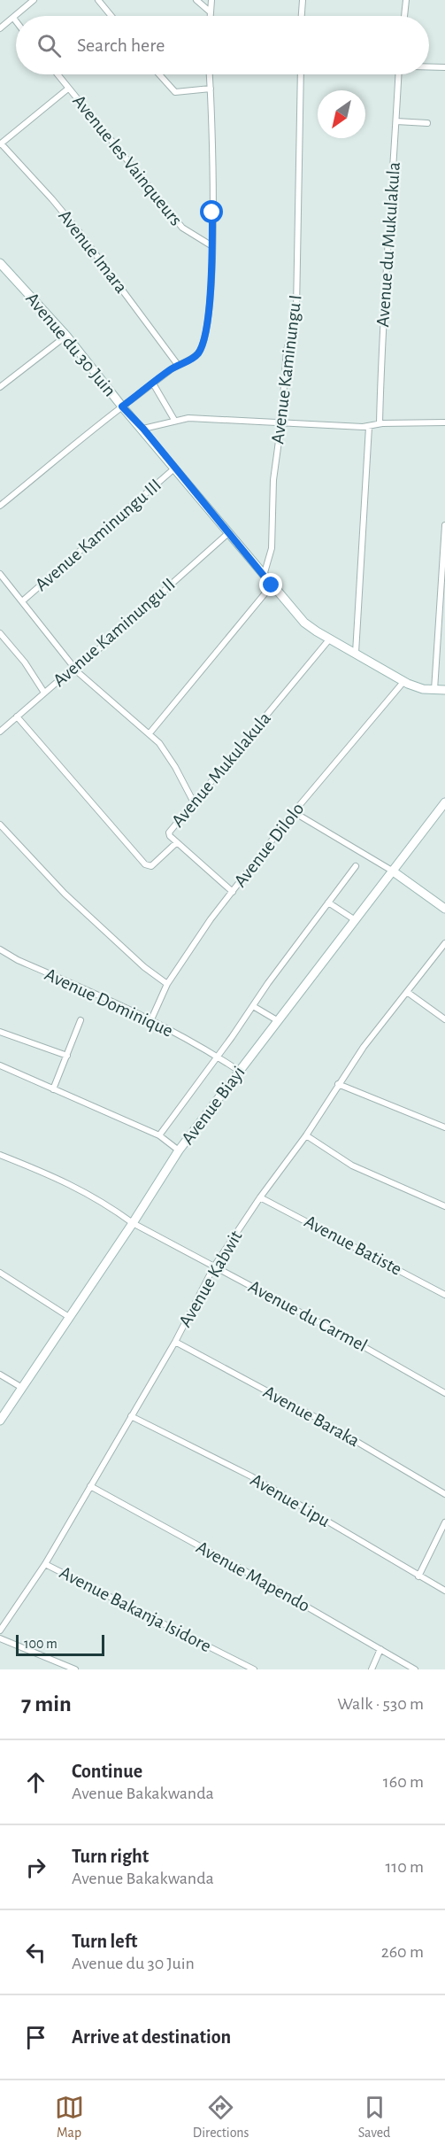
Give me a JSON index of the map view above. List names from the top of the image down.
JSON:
{
  "streets": {
    "street": [
      "Avenue les Vainqueurs",
      "Avenue du Mukulakula",
      "Avenue Imara",
      "Avenue du 30 Juin",
      "Avenue Kaminungu I",
      "Avenue Kaminungu III",
      "Avenue Kaminungu II",
      "Avenue Mukulakula",
      "Avenue Dilolo",
      "Avenue Dominique",
      "Avenue Biayi",
      "Avenue Batiste",
      "Avenue Kabwit",
      "Avenue du Carmel",
      "Avenue Baraka",
      "Avenue Lipu",
      "Avenue Mapendo",
      "Avenue Bakanja Isidore"
    ]
  },
  "crossings": [
    ["Avenue du 30 Juin", "Avenue Kaminungu I"],
    ["Avenue du 30 Juin", "Avenue Kaminungu III"],
    ["Avenue du 30 Juin", "Avenue Kaminungu II"],
    ["Avenue du 30 Juin", "Avenue Mukulakula"],
    ["Avenue du 30 Juin", "Avenue Dilolo"],
    ["Avenue Mukulakula", "Avenue Dilolo"],
    ["Avenue Dilolo", "Avenue Dominique"],
    ["Avenue Dominique", "Avenue Biayi"],
    ["Avenue Biayi", "Avenue du Carmel"],
    ["Avenue Batiste", "Avenue Kabwit"],
    ["Avenue Kabwit", "Avenue du Carmel"],
    ["Avenue Kabwit", "Avenue Baraka"],
    ["Avenue Kabwit", "Avenue Lipu"],
    ["Avenue Kabwit", "Avenue Mapendo"],
    ["Avenue Kabwit", "Avenue Bakanja Isidore"]
  ],
  "scale_bar": "100 m",
  "north": "bottom left",
  "page": {
    "search": "Search here",
    "scale": "100 m",
    "heading": ["7 min", "Walk · 530 m"],
    "list": [
      ["Continue", "Avenue Bakakwanda", "160 m"],
      ["Turn right", "Avenue Bakakwanda", "110 m"],
      ["Turn left", "Avenue du 30 Juin", "260 m"],
      "Arrive at destination"
    ],
    "nav": ["Map", "Directions", "Saved"]
  }
}
